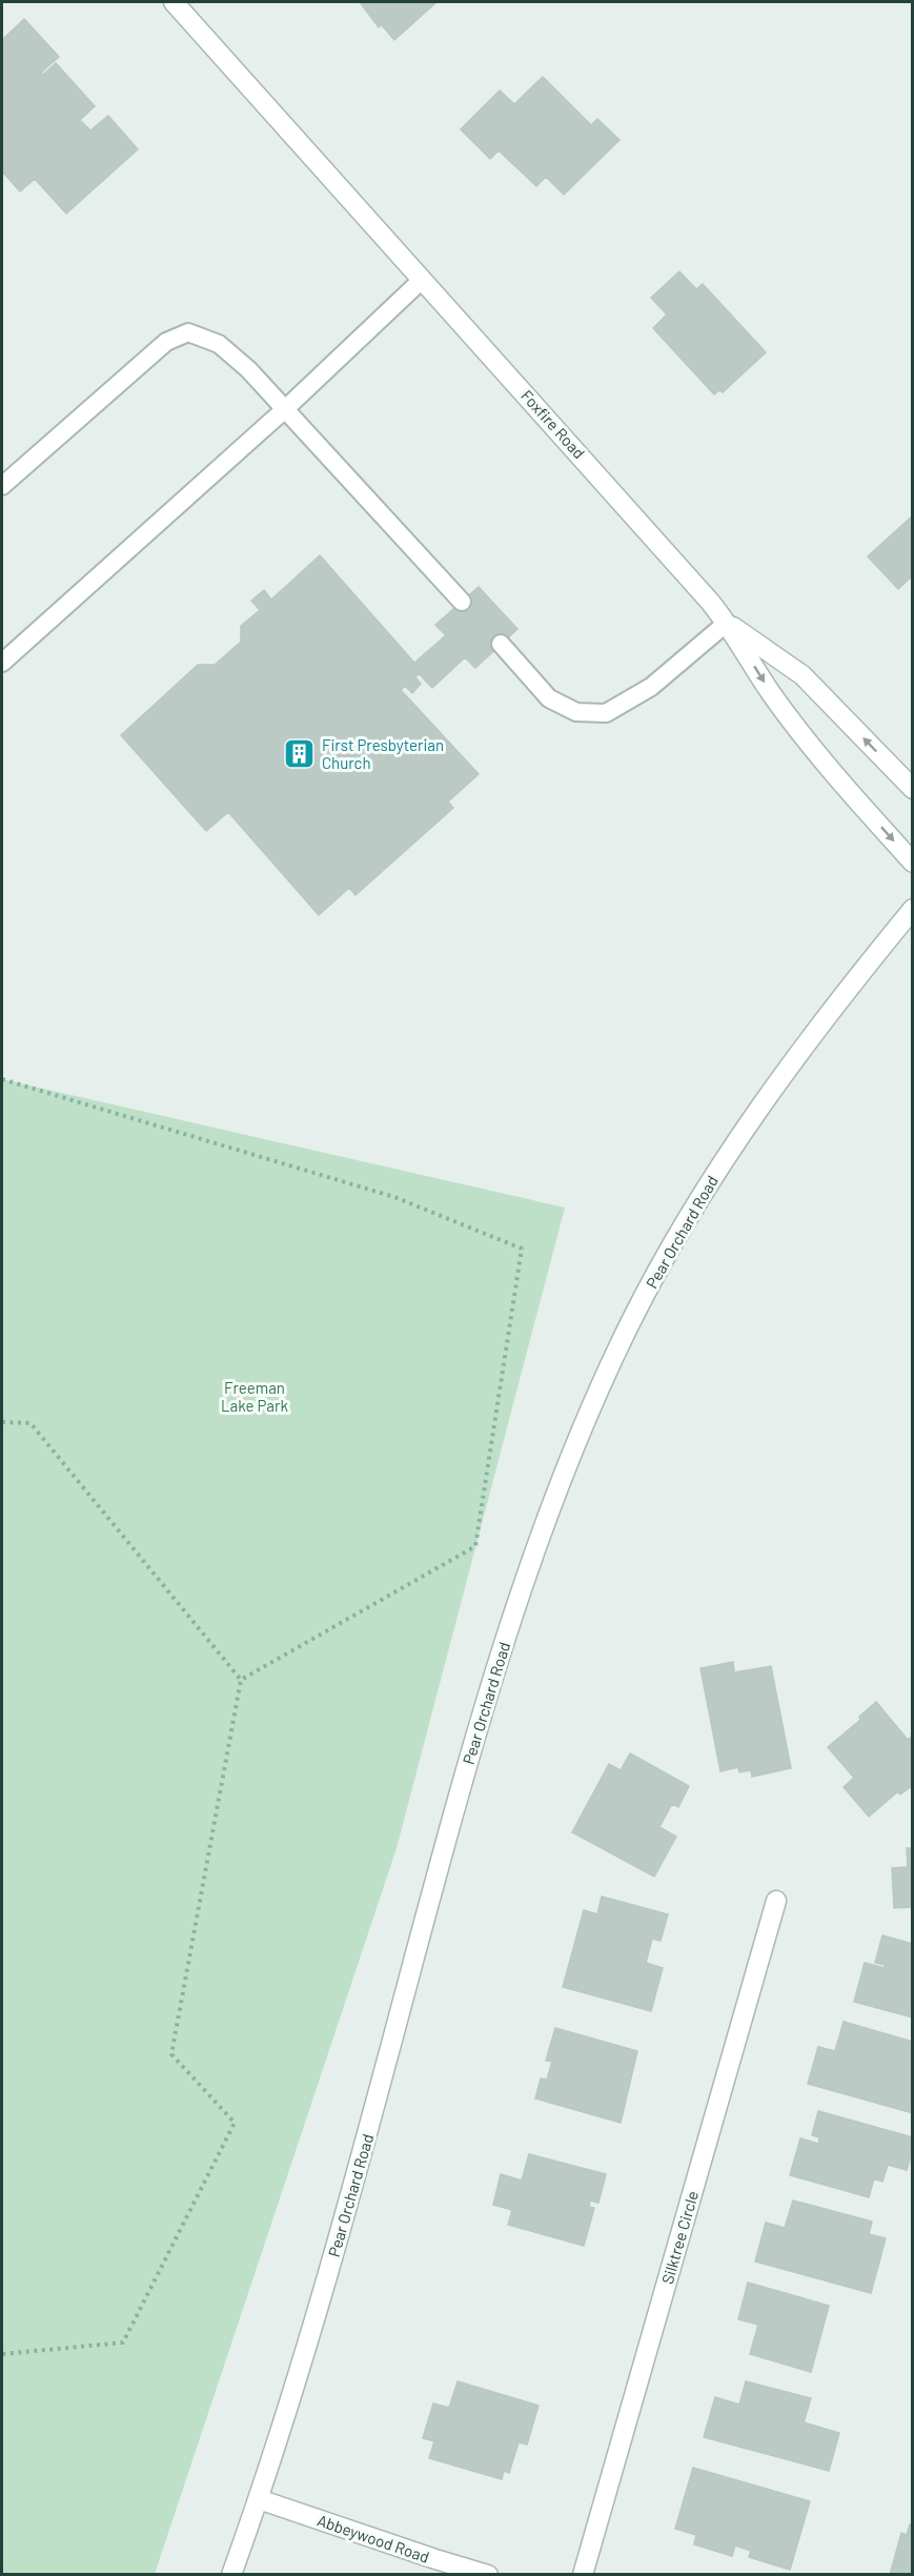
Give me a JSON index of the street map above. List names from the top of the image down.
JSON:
{
  "streets": {
    "street": [
      "Foxfire Road",
      "Pear Orchard Road",
      "Silktree Circle",
      "Abbeywood Road"
    ]
  },
  "crossings": [
    ["Pear Orchard Road", "Abbeywood Road"]
  ],
  "parks": ["Freeman Lake Park"],
  "places": {
    "building": ["First Presbyterian Church"]
  }
}
